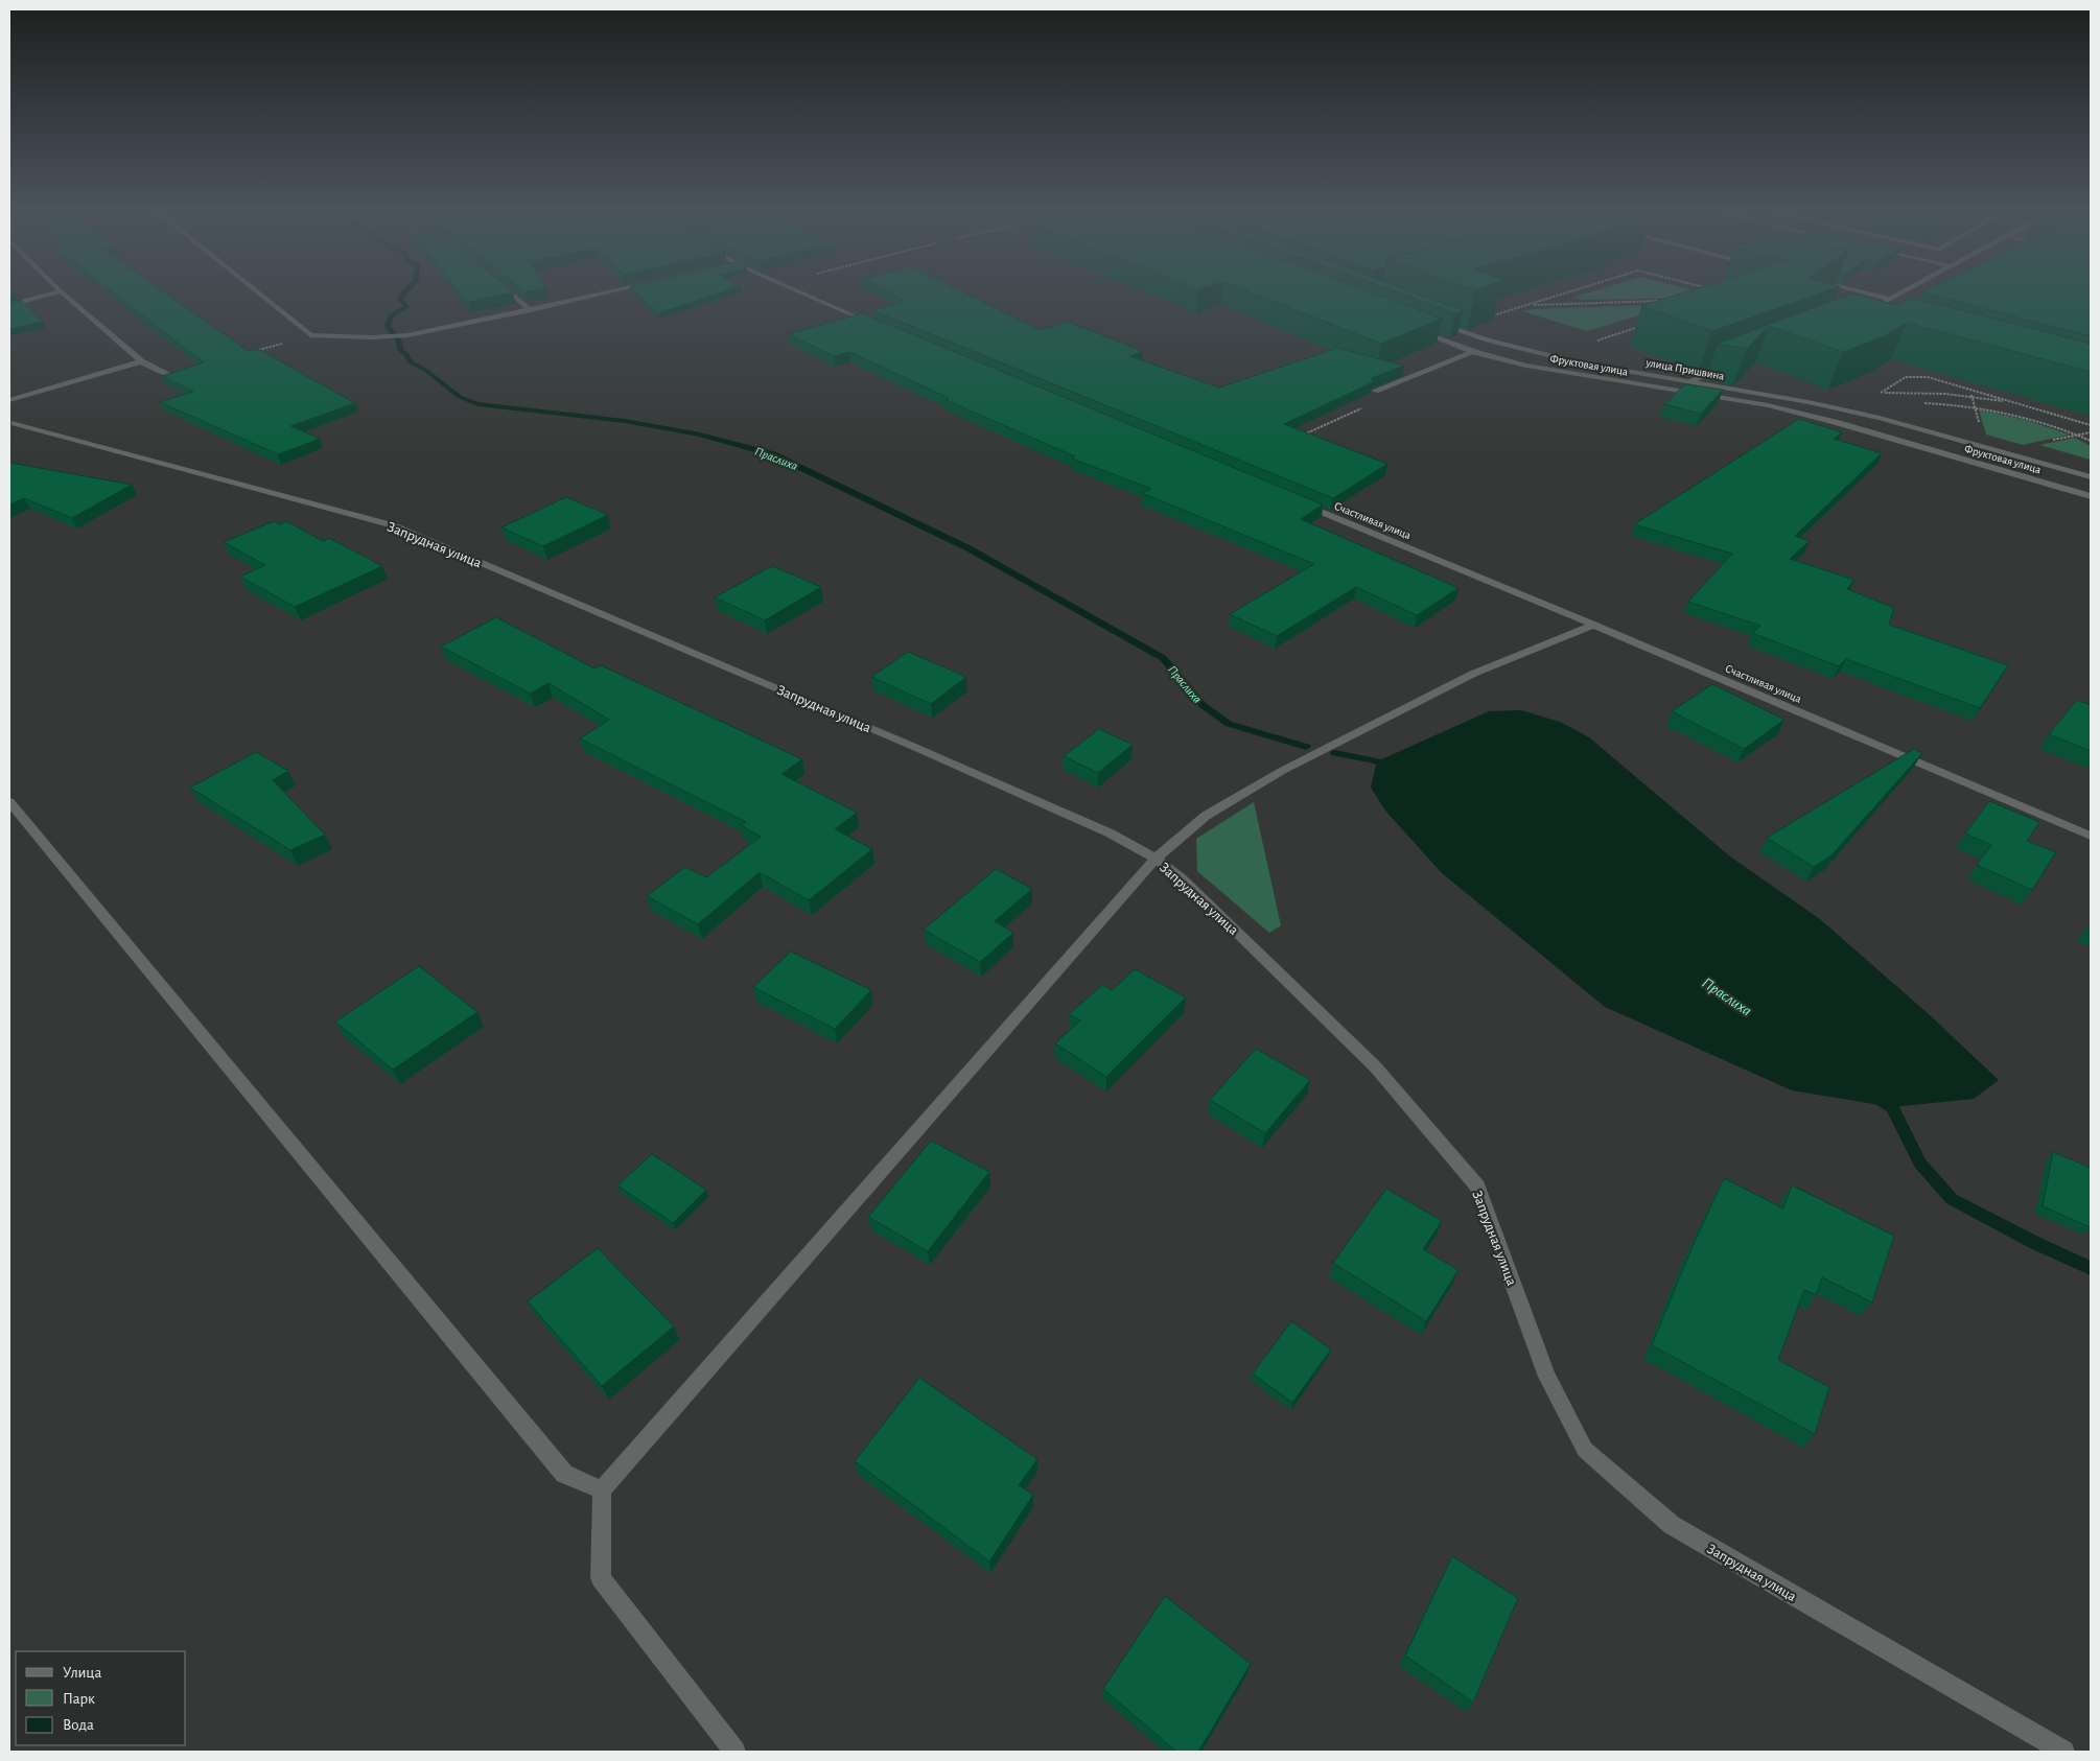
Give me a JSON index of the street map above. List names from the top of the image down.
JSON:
{
  "streets": {
    "street": [
      "Фруктовая улица",
      "улица Пришвина",
      "Счастливая улица",
      "Запрудная улица"
    ]
  },
  "water": ["Праслиха"],
  "legend": ["Улица", "Парк", "Вода"]
}
